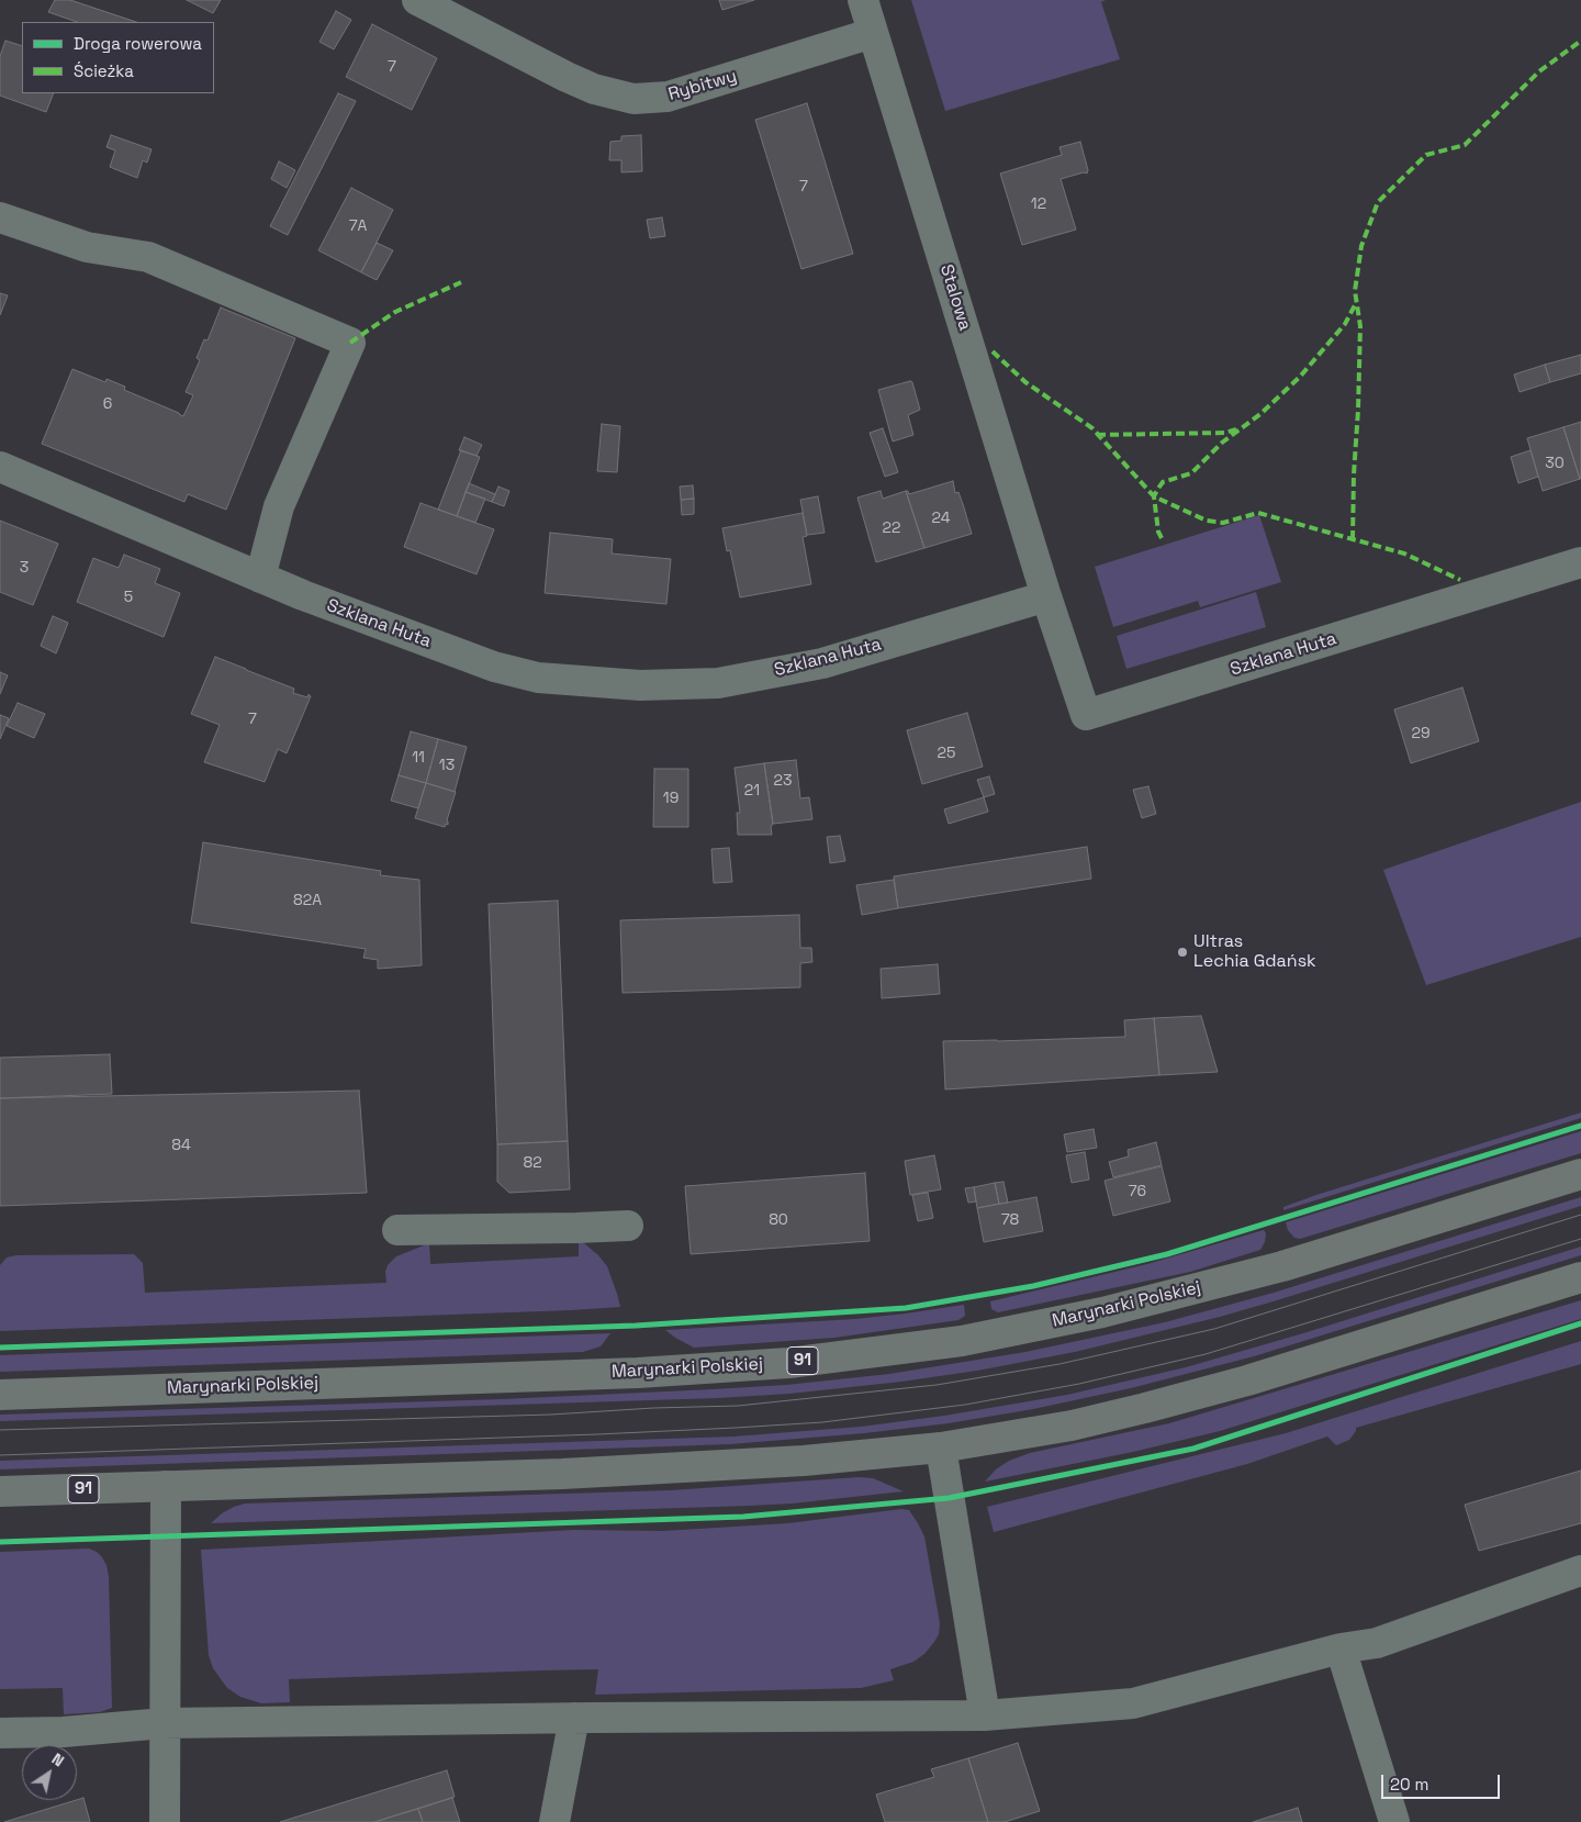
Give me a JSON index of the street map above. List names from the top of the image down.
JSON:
{
  "streets": {
    "main road": ["Marynarki Polskiej", "91"],
    "street": ["Rybitwy", "Stalowa", "Szklana Huta"]
  },
  "crossings": [
    ["Rybitwy", "Stalowa"],
    ["Stalowa", "Szklana Huta"]
  ],
  "places": ["Ultras Lechia Gdańsk"],
  "house_numbers": [
    "7",
    "7",
    "12",
    "7A",
    "6",
    "30",
    "24",
    "22",
    "3",
    "5",
    "7",
    "29",
    "25",
    "11",
    "13",
    "23",
    "21",
    "19",
    "82A",
    "84",
    "82",
    "76",
    "80",
    "78"
  ],
  "legend": ["Droga rowerowa", "Ścieżka"],
  "scale_bar": "20 m",
  "north": "top right"
}
